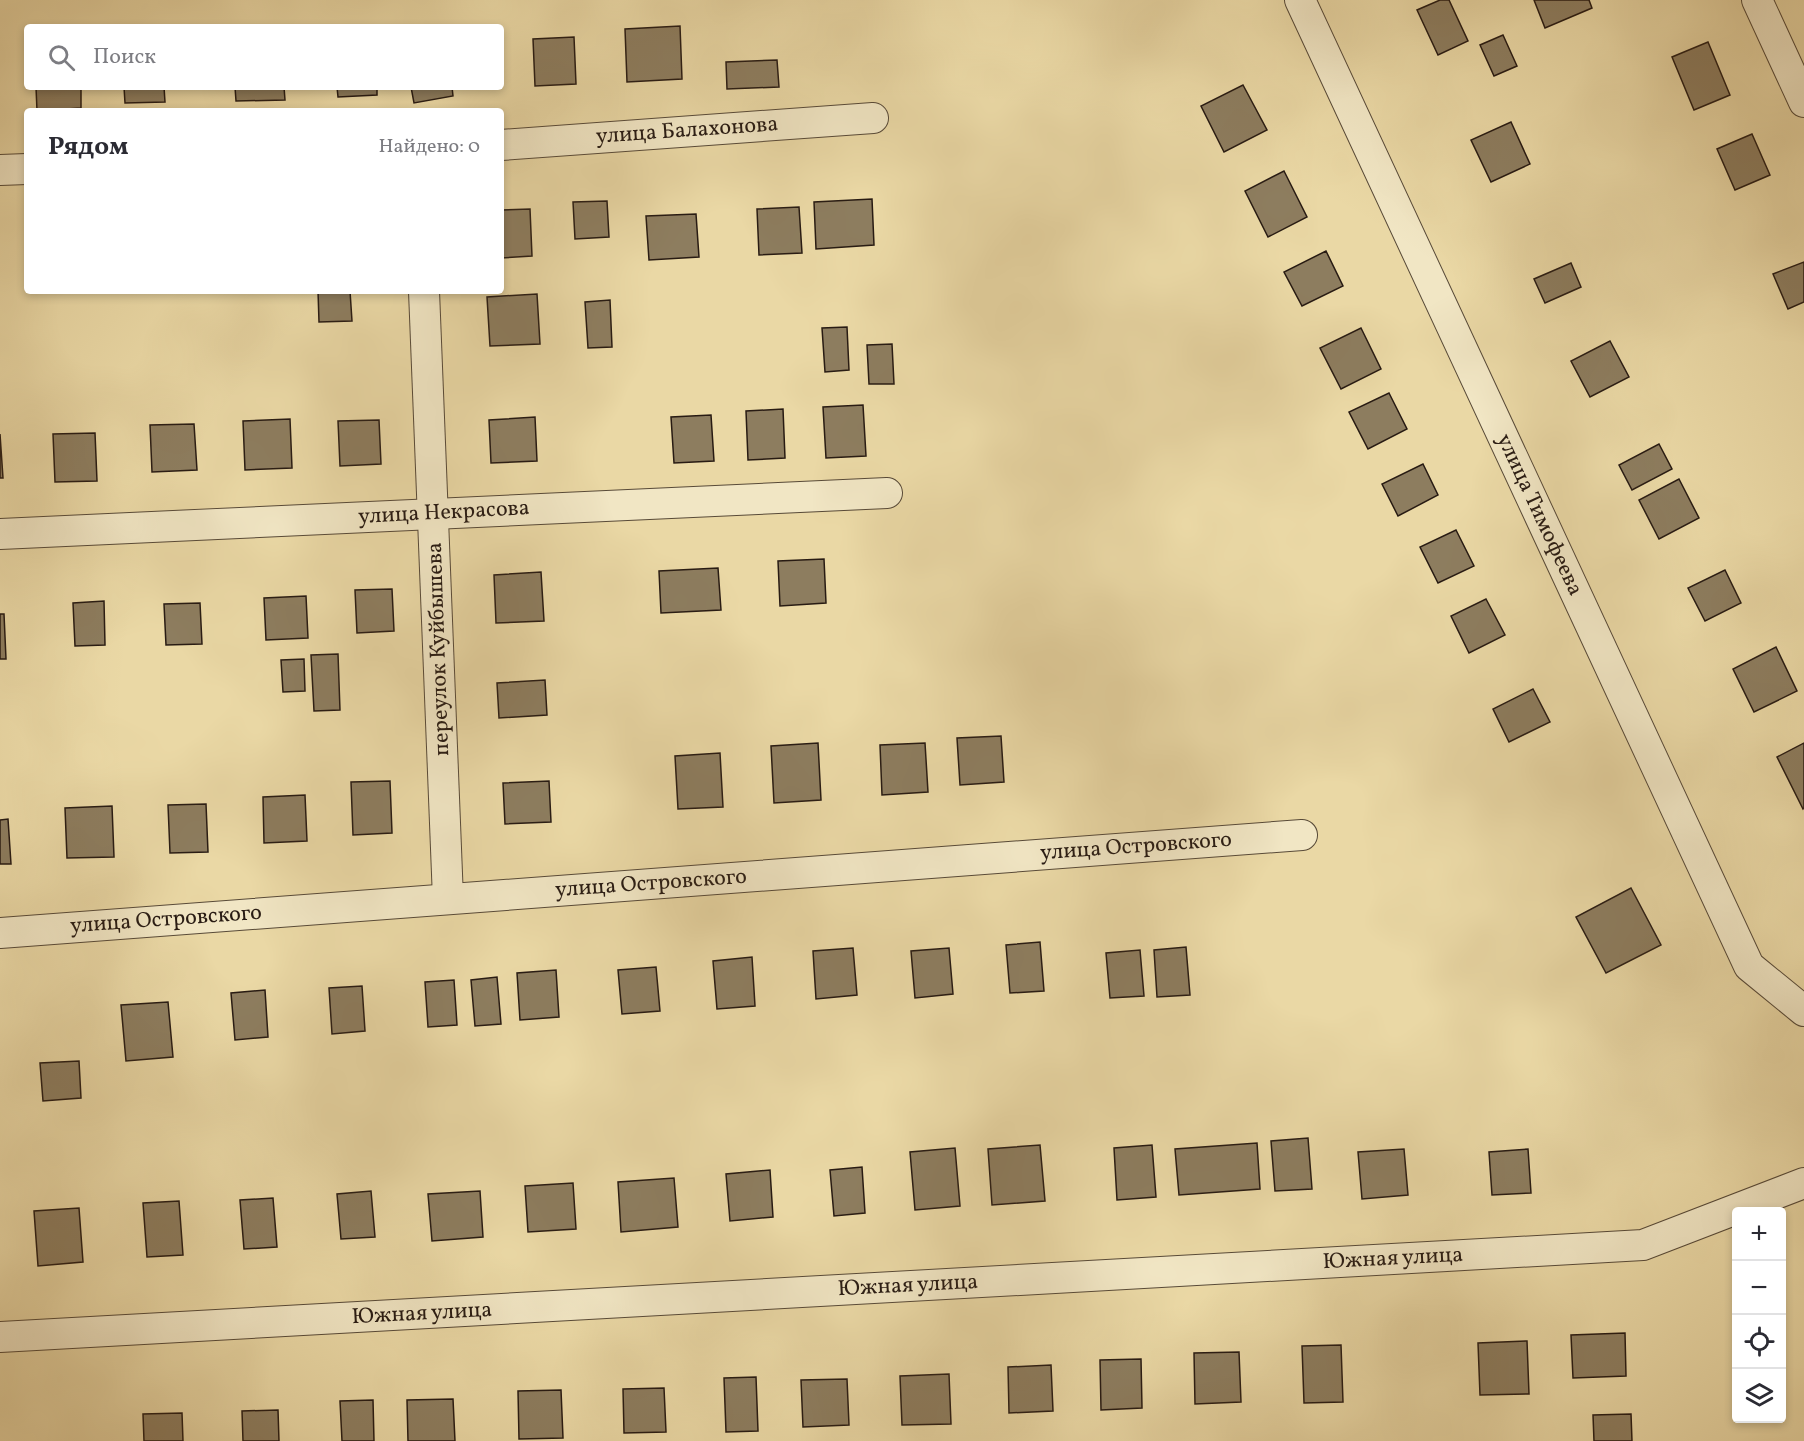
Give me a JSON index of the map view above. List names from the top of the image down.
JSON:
{
  "streets": {
    "street": [
      "улица Балахонова",
      "улица Некрасова",
      "улица Тимофеева",
      "переулок Куйбышева",
      "улица Островского",
      "Южная улица"
    ]
  },
  "crossings": [
    ["улица Некрасова", "переулок Куйбышева"],
    ["переулок Куйбышева", "улица Островского"]
  ],
  "page": {
    "search": "Поиск",
    "heading": ["Рядом", "Найдено: 0"],
    "map_buttons": ["+", "−"]
  }
}
